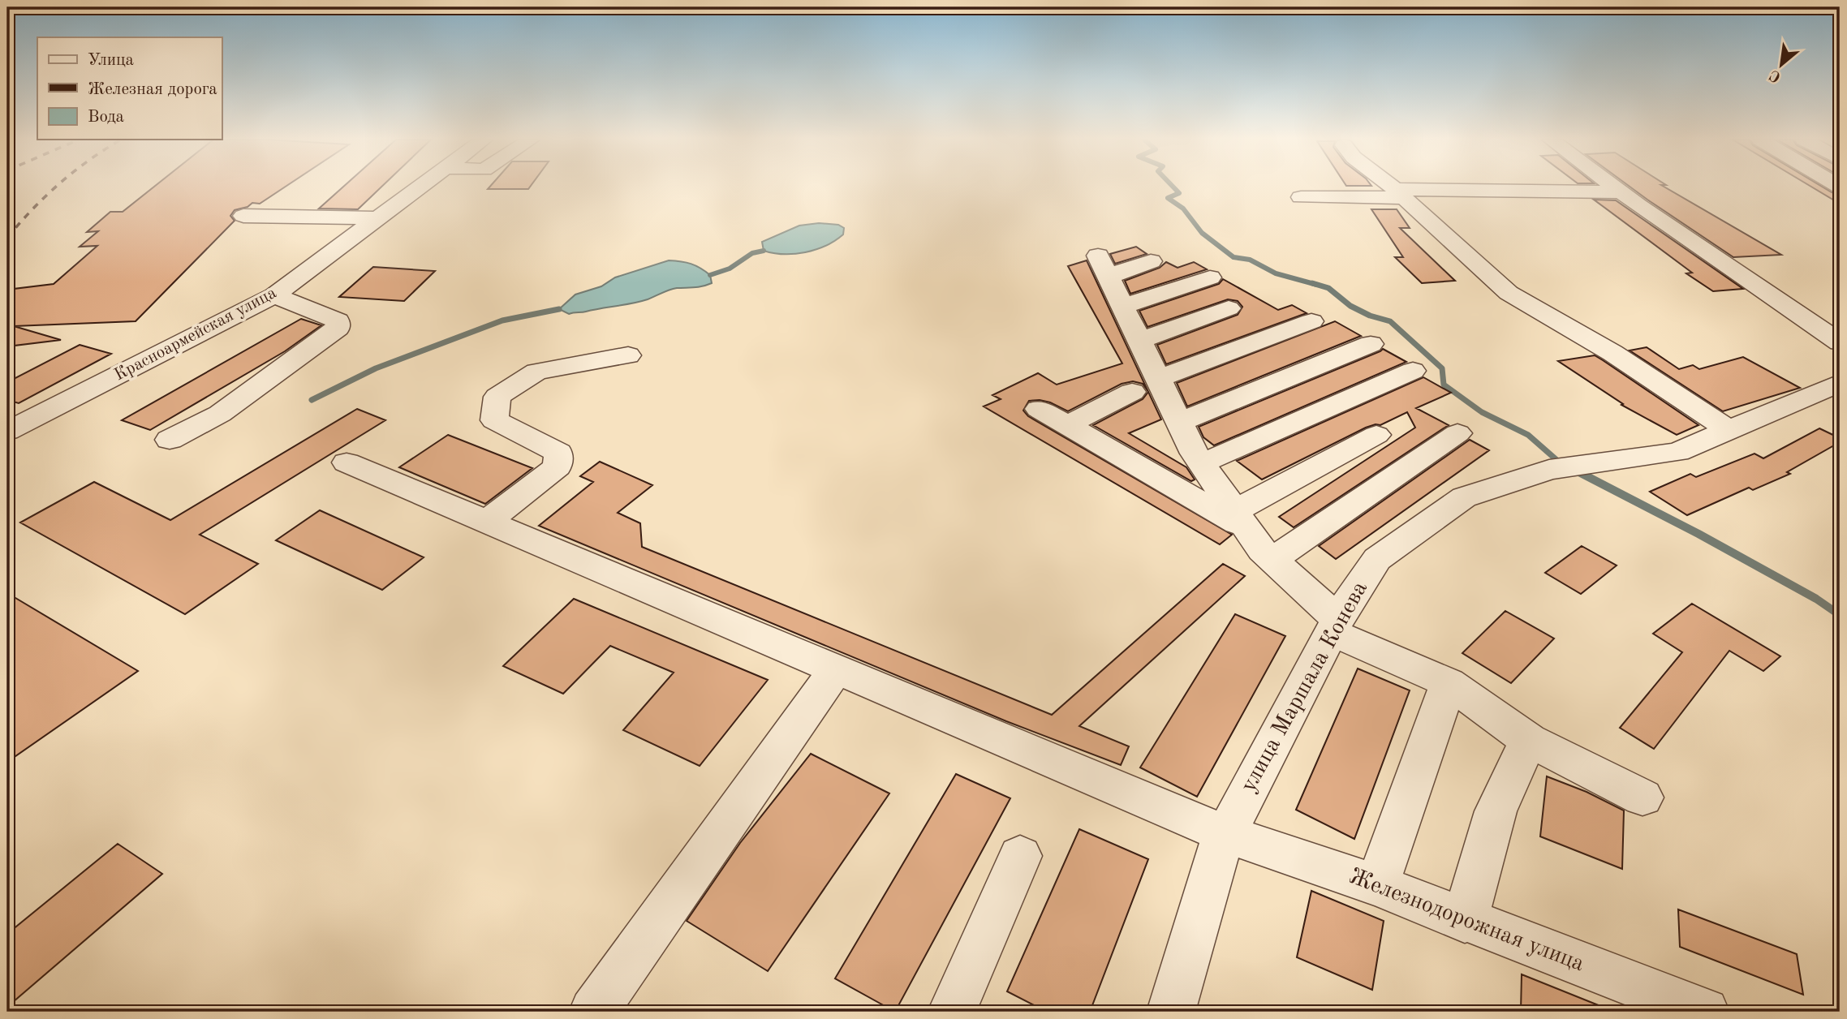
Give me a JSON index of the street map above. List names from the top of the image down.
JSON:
{
  "streets": {
    "street": ["Красноармейская улица", "улица Маршала Конева", "Железнодорожная улица"]
  },
  "crossings": [
    ["улица Маршала Конева", "Железнодорожная улица"]
  ],
  "legend": ["Улица", "Железная дорога", "Вода"],
  "north": "bottom left"
}
